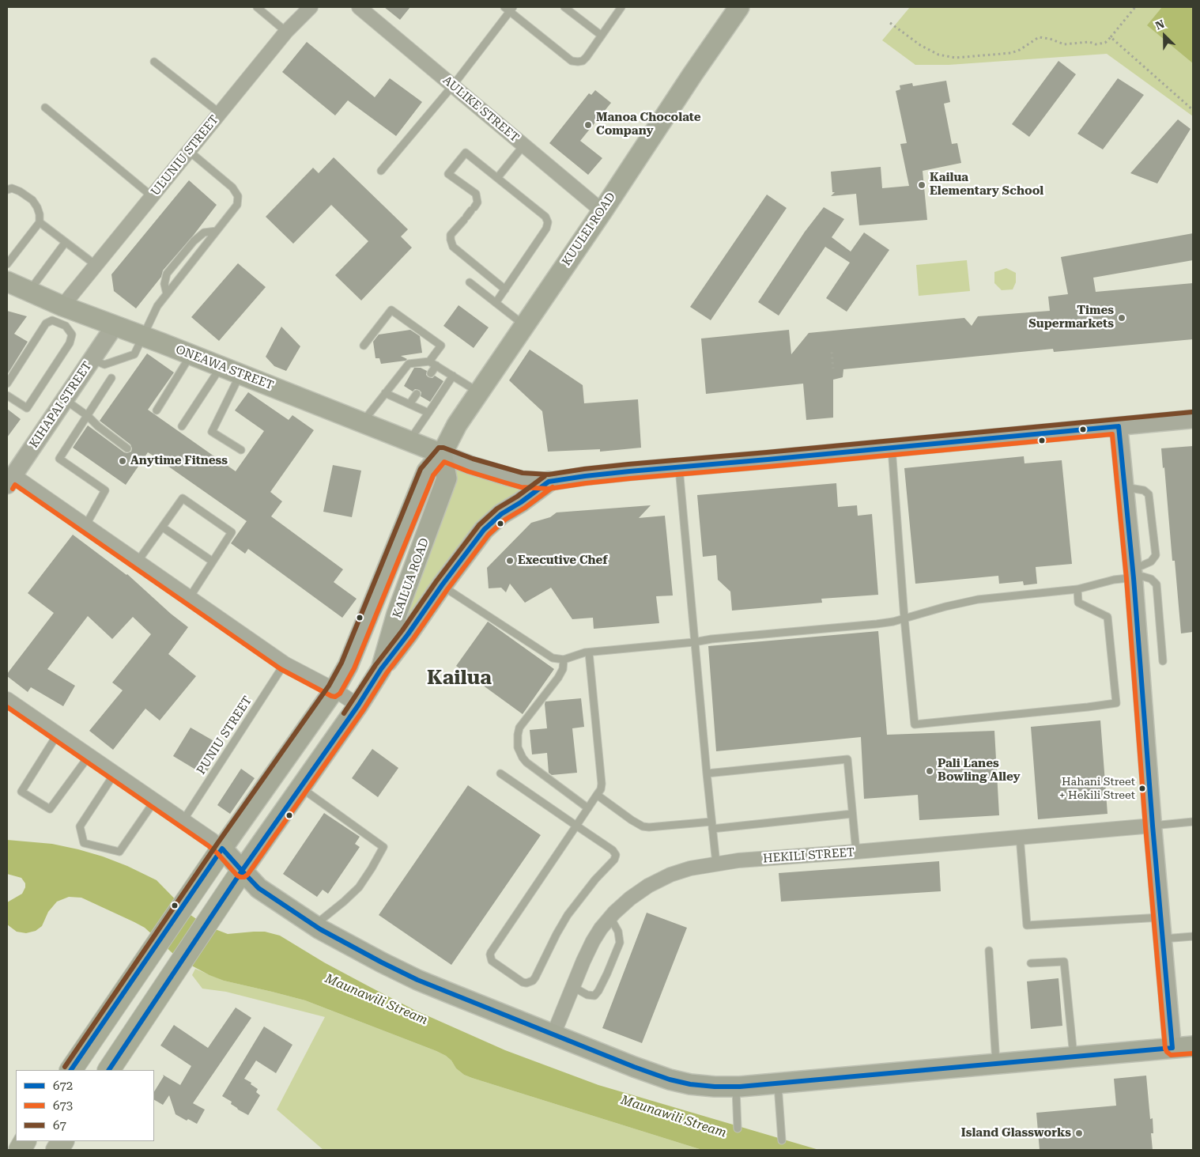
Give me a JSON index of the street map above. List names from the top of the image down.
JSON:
{
  "streets": {
    "main road": ["KUULEI ROAD", "ONEAWA STREET", "KAILUA ROAD"],
    "street": [
      "AULIKE STREET",
      "ULUNIU STREET",
      "KIHAPAI STREET",
      "HEKILI STREET"
    ],
    "lane": ["PUNIU STREET"]
  },
  "crossings": [
    ["AULIKE STREET", "KUULEI ROAD"],
    ["ULUNIU STREET", "ONEAWA STREET"],
    ["KUULEI ROAD", "ONEAWA STREET"],
    ["KUULEI ROAD", "KAILUA ROAD"],
    ["ONEAWA STREET", "KIHAPAI STREET"],
    ["ONEAWA STREET", "KAILUA ROAD"]
  ],
  "districts": ["Kailua"],
  "water": ["Maunawili Stream"],
  "places": [
    "Manoa Chocolate Company",
    "Kailua Elementary School",
    "Times Supermarkets",
    "Anytime Fitness",
    "Executive Chef",
    "Pali Lanes Bowling Alley",
    "Hahani Street + Hekili Street",
    "Island Glassworks"
  ],
  "lines": ["transit line 67", "transit line 672", "transit line 673"],
  "legend": ["672", "673", "67"],
  "north": "top left"
}
